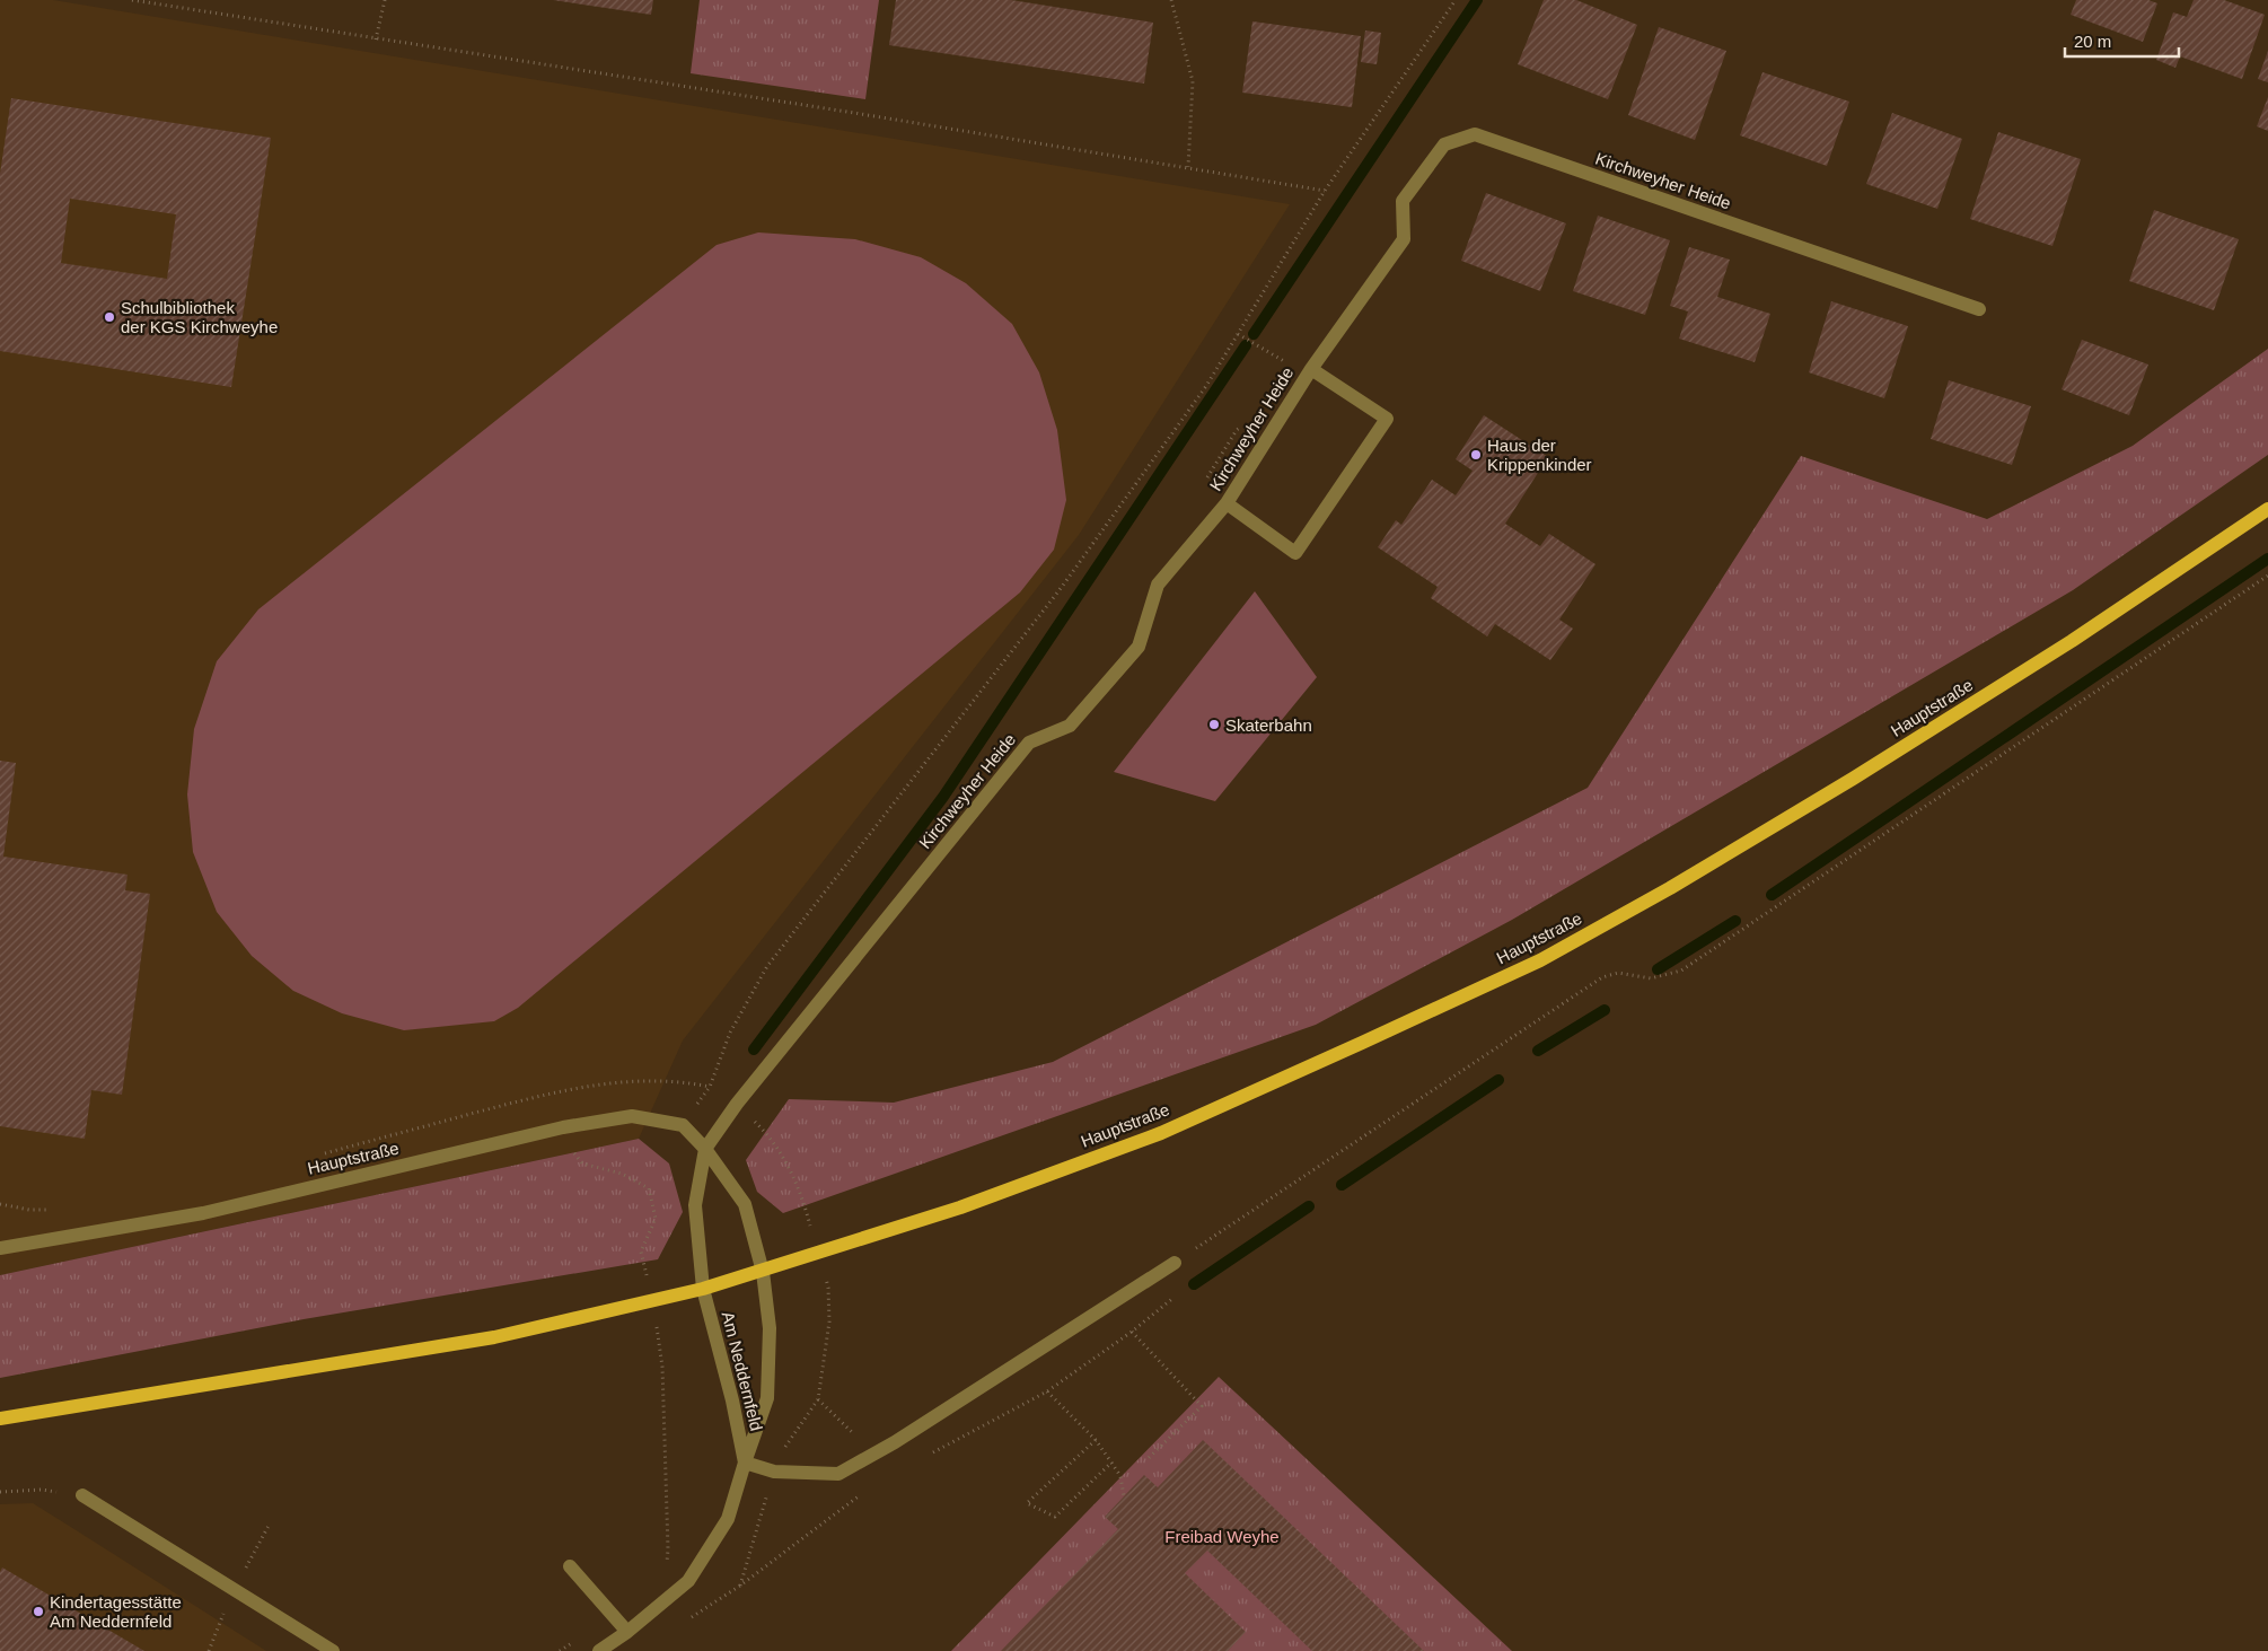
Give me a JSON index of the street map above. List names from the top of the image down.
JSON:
{
  "streets": {
    "main road": ["Hauptstraße"],
    "street": ["Kirchweyher Heide", "Am Neddernfeld"]
  },
  "crossings": [
    ["Hauptstraße", "Am Neddernfeld"]
  ],
  "parks": ["Freibad Weyhe"],
  "places": [
    "Schulbibliothek der KGS Kirchweyhe",
    "Haus der Krippenkinder",
    "Skaterbahn",
    "Kindertagesstätte Am Neddernfeld"
  ],
  "scale_bar": "20 m"
}
